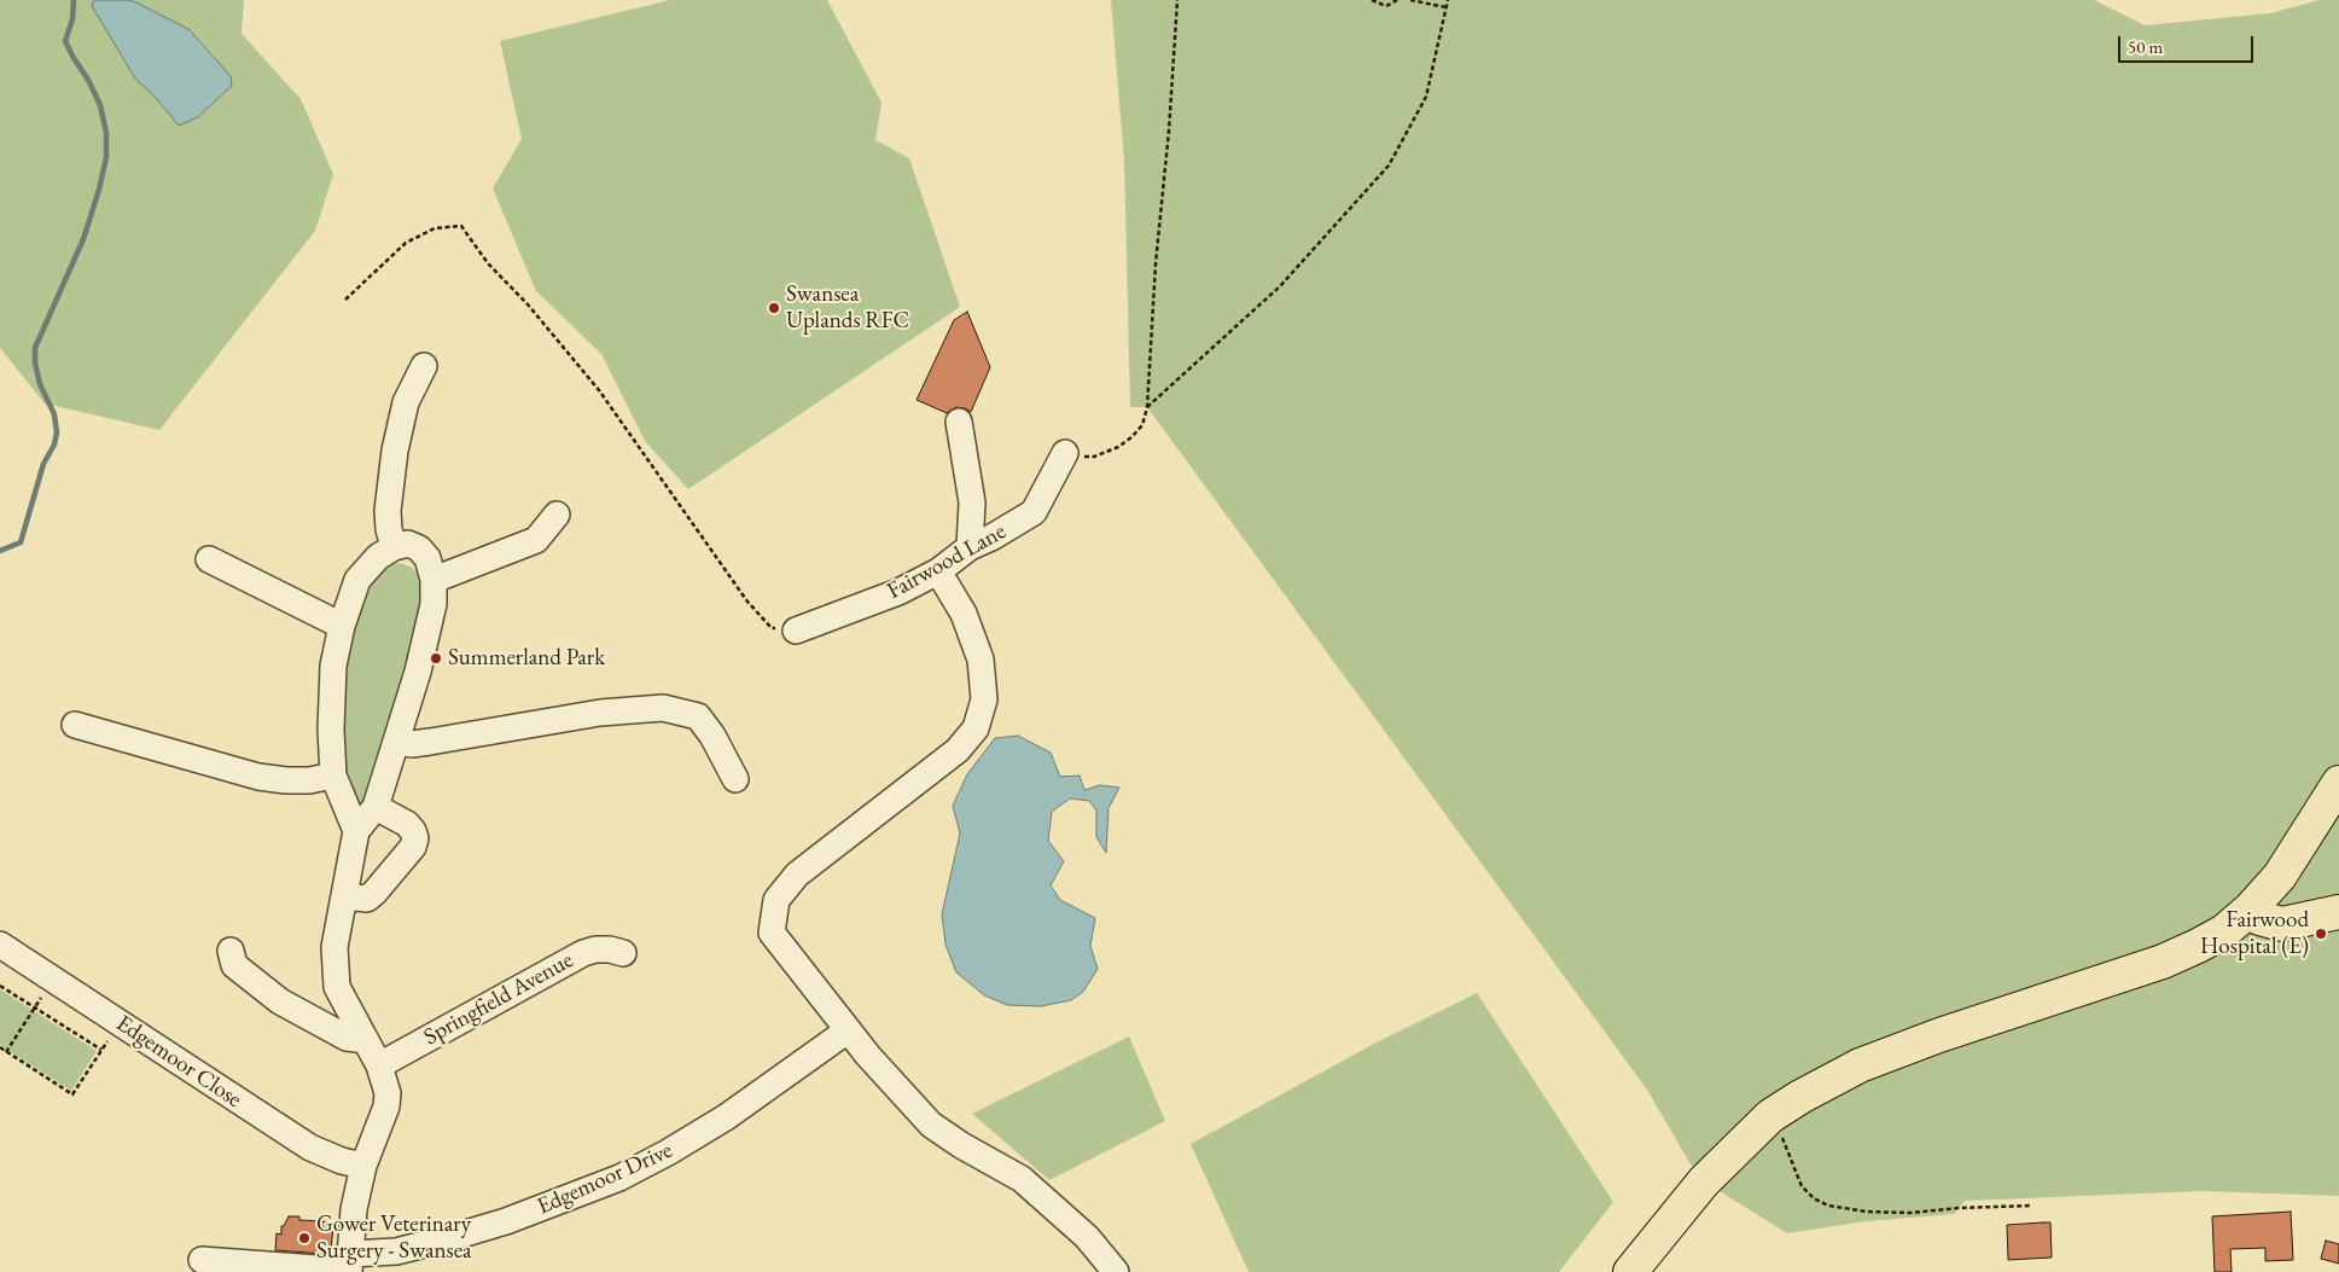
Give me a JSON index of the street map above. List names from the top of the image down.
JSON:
{
  "streets": {
    "street": [
      "Fairwood Lane",
      "Springfield Avenue",
      "Edgemoor Close",
      "Edgemoor Drive"
    ]
  },
  "places": [
    "Swansea Uplands RFC",
    "Summerland Park",
    "Fairwood Hospital (E)",
    "Gower Veterinary Surgery - Swansea"
  ],
  "scale_bar": "50 m"
}
